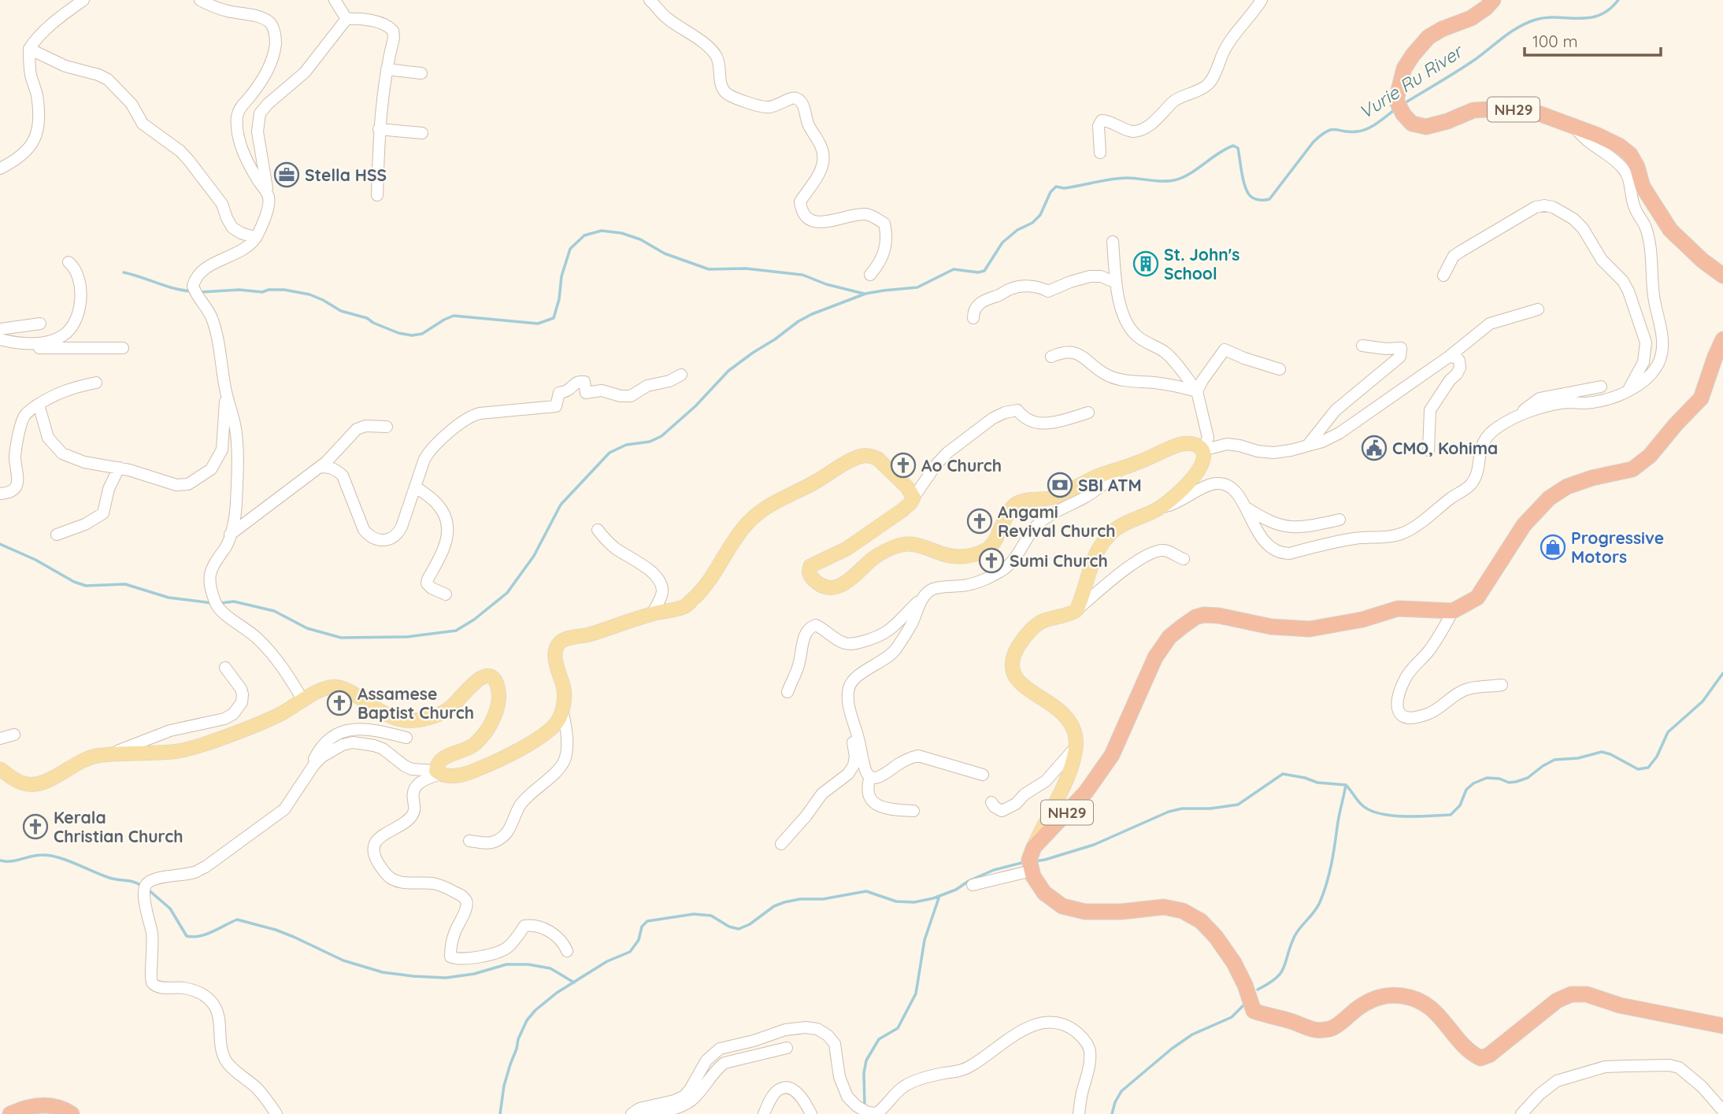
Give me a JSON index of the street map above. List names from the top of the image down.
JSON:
{
  "streets": {
    "highway": ["NH29"]
  },
  "water": ["Vurie Ru River"],
  "places": {
    "office": ["Stella HSS"],
    "building": ["St. John's School"],
    "public building": ["CMO, Kohima"],
    "church": [
      "Ao Church",
      "Angami Revival Church",
      "Sumi Church",
      "Assamese Baptist Church",
      "Kerala Christian Church"
    ],
    "bank": ["SBI ATM"],
    "shop": ["Progressive Motors"]
  },
  "scale_bar": "100 m"
}
